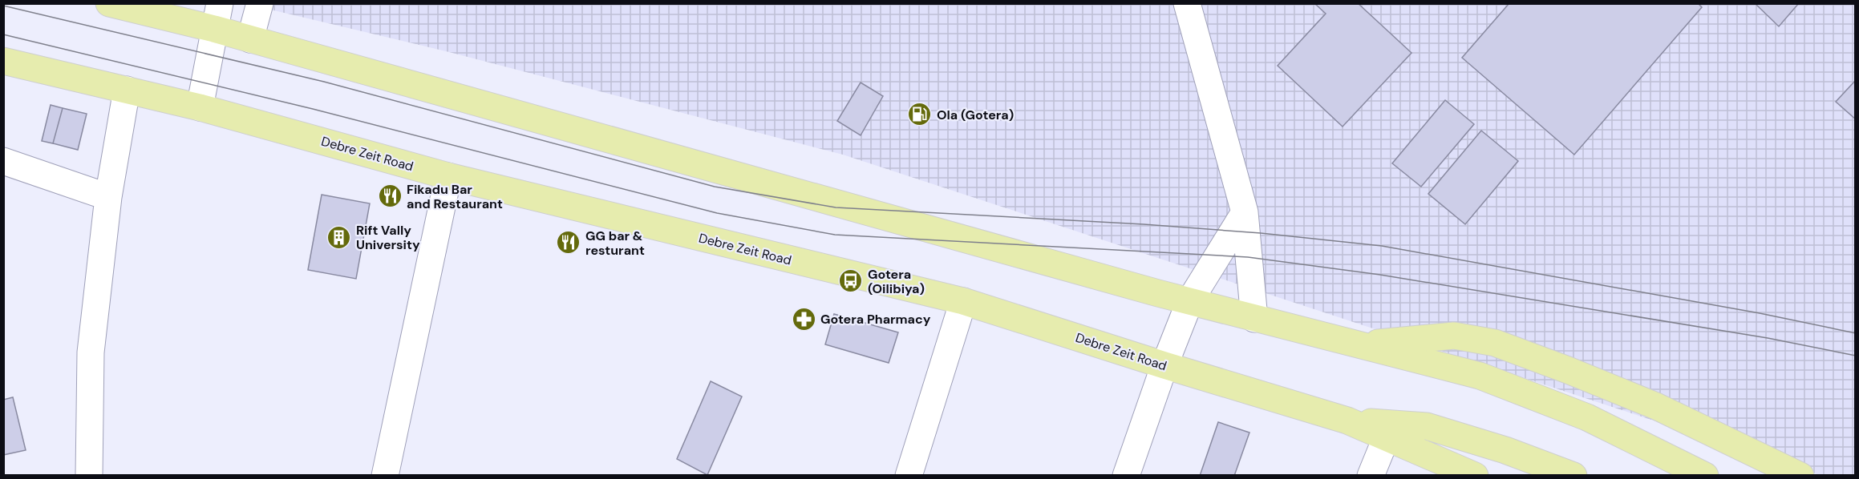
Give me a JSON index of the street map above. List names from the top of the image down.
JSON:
{
  "streets": {
    "main road": ["Debre Zeit Road"]
  },
  "places": {
    "fuel station": ["Ola (Gotera)"],
    "restaurant": ["Fikadu Bar and Restaurant", "GG bar & resturant"],
    "building": ["Rift Vally University"],
    "bus stop": ["Gotera (Oilibiya)"],
    "pharmacy": ["Gotera Pharmacy"]
  }
}
